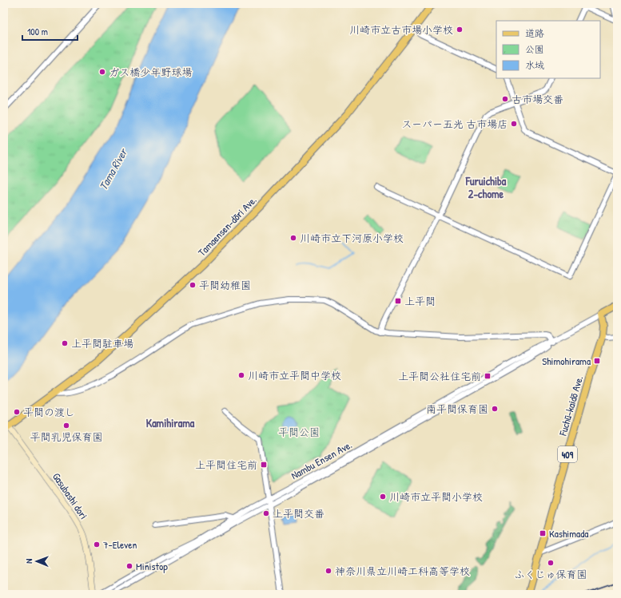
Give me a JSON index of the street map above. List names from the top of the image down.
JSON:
{
  "streets": {
    "main road": [
      "Tamaensen-dōri Ave.",
      "Fuchū-kaidō Ave.",
      "409",
      "Gasubashi dori"
    ],
    "street": ["Nambu Ensen Ave."]
  },
  "crossings": [
    ["Tamaensen-dōri Ave.", "Gasubashi dori"],
    ["Fuchū-kaidō Ave.", "Nambu Ensen Ave."]
  ],
  "districts": ["Furuichiba 2-chome", "Kamihirama"],
  "water": ["Tama River"],
  "parks": ["平間公園"],
  "places": {
    "other": [
      "川崎市立古市場小学校",
      "ガス橋少年野球場",
      "古市場交番",
      "スーパー五光 古市場店",
      "川崎市立下河原小学校",
      "平間幼稚園",
      "上平間駐車場",
      "川崎市立平間中学校",
      "南平間保育園",
      "平間の渡し",
      "平間乳児保育園",
      "川崎市立平間小学校",
      "上平間交番",
      "7-Eleven",
      "ふくじゅ保育園",
      "Ministop",
      "神奈川県立川崎工科高等学校"
    ],
    "transit": [
      "上平間",
      "Shimohirama",
      "上平間公社住宅前",
      "上平間住宅前",
      "Kashimada"
    ]
  },
  "legend": ["道路", "公園", "水域"],
  "scale_bar": "100 m",
  "north": "left"
}
